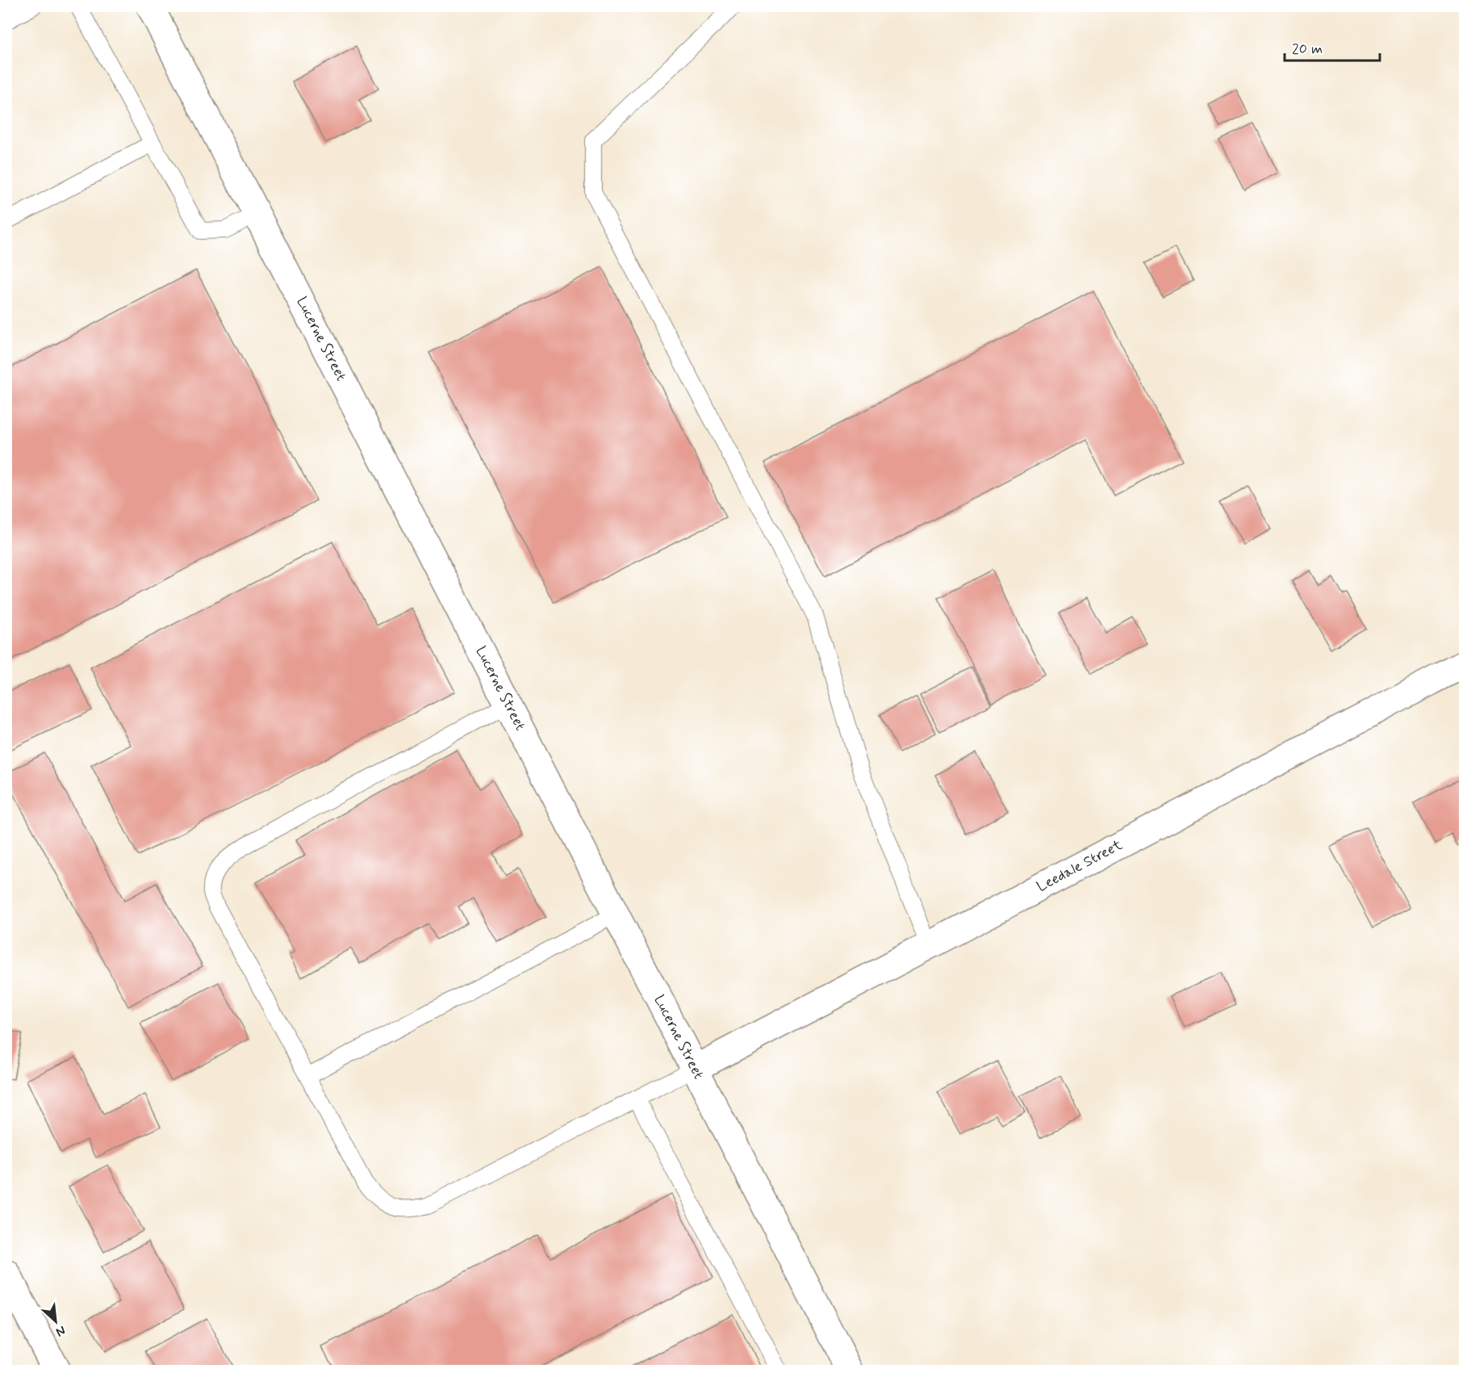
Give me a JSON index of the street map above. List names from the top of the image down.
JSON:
{
  "streets": {
    "street": ["Lucerne Street", "Leedale Street"]
  },
  "crossings": [
    ["Lucerne Street", "Leedale Street"]
  ],
  "scale_bar": "20 m",
  "north": "bottom right"
}
